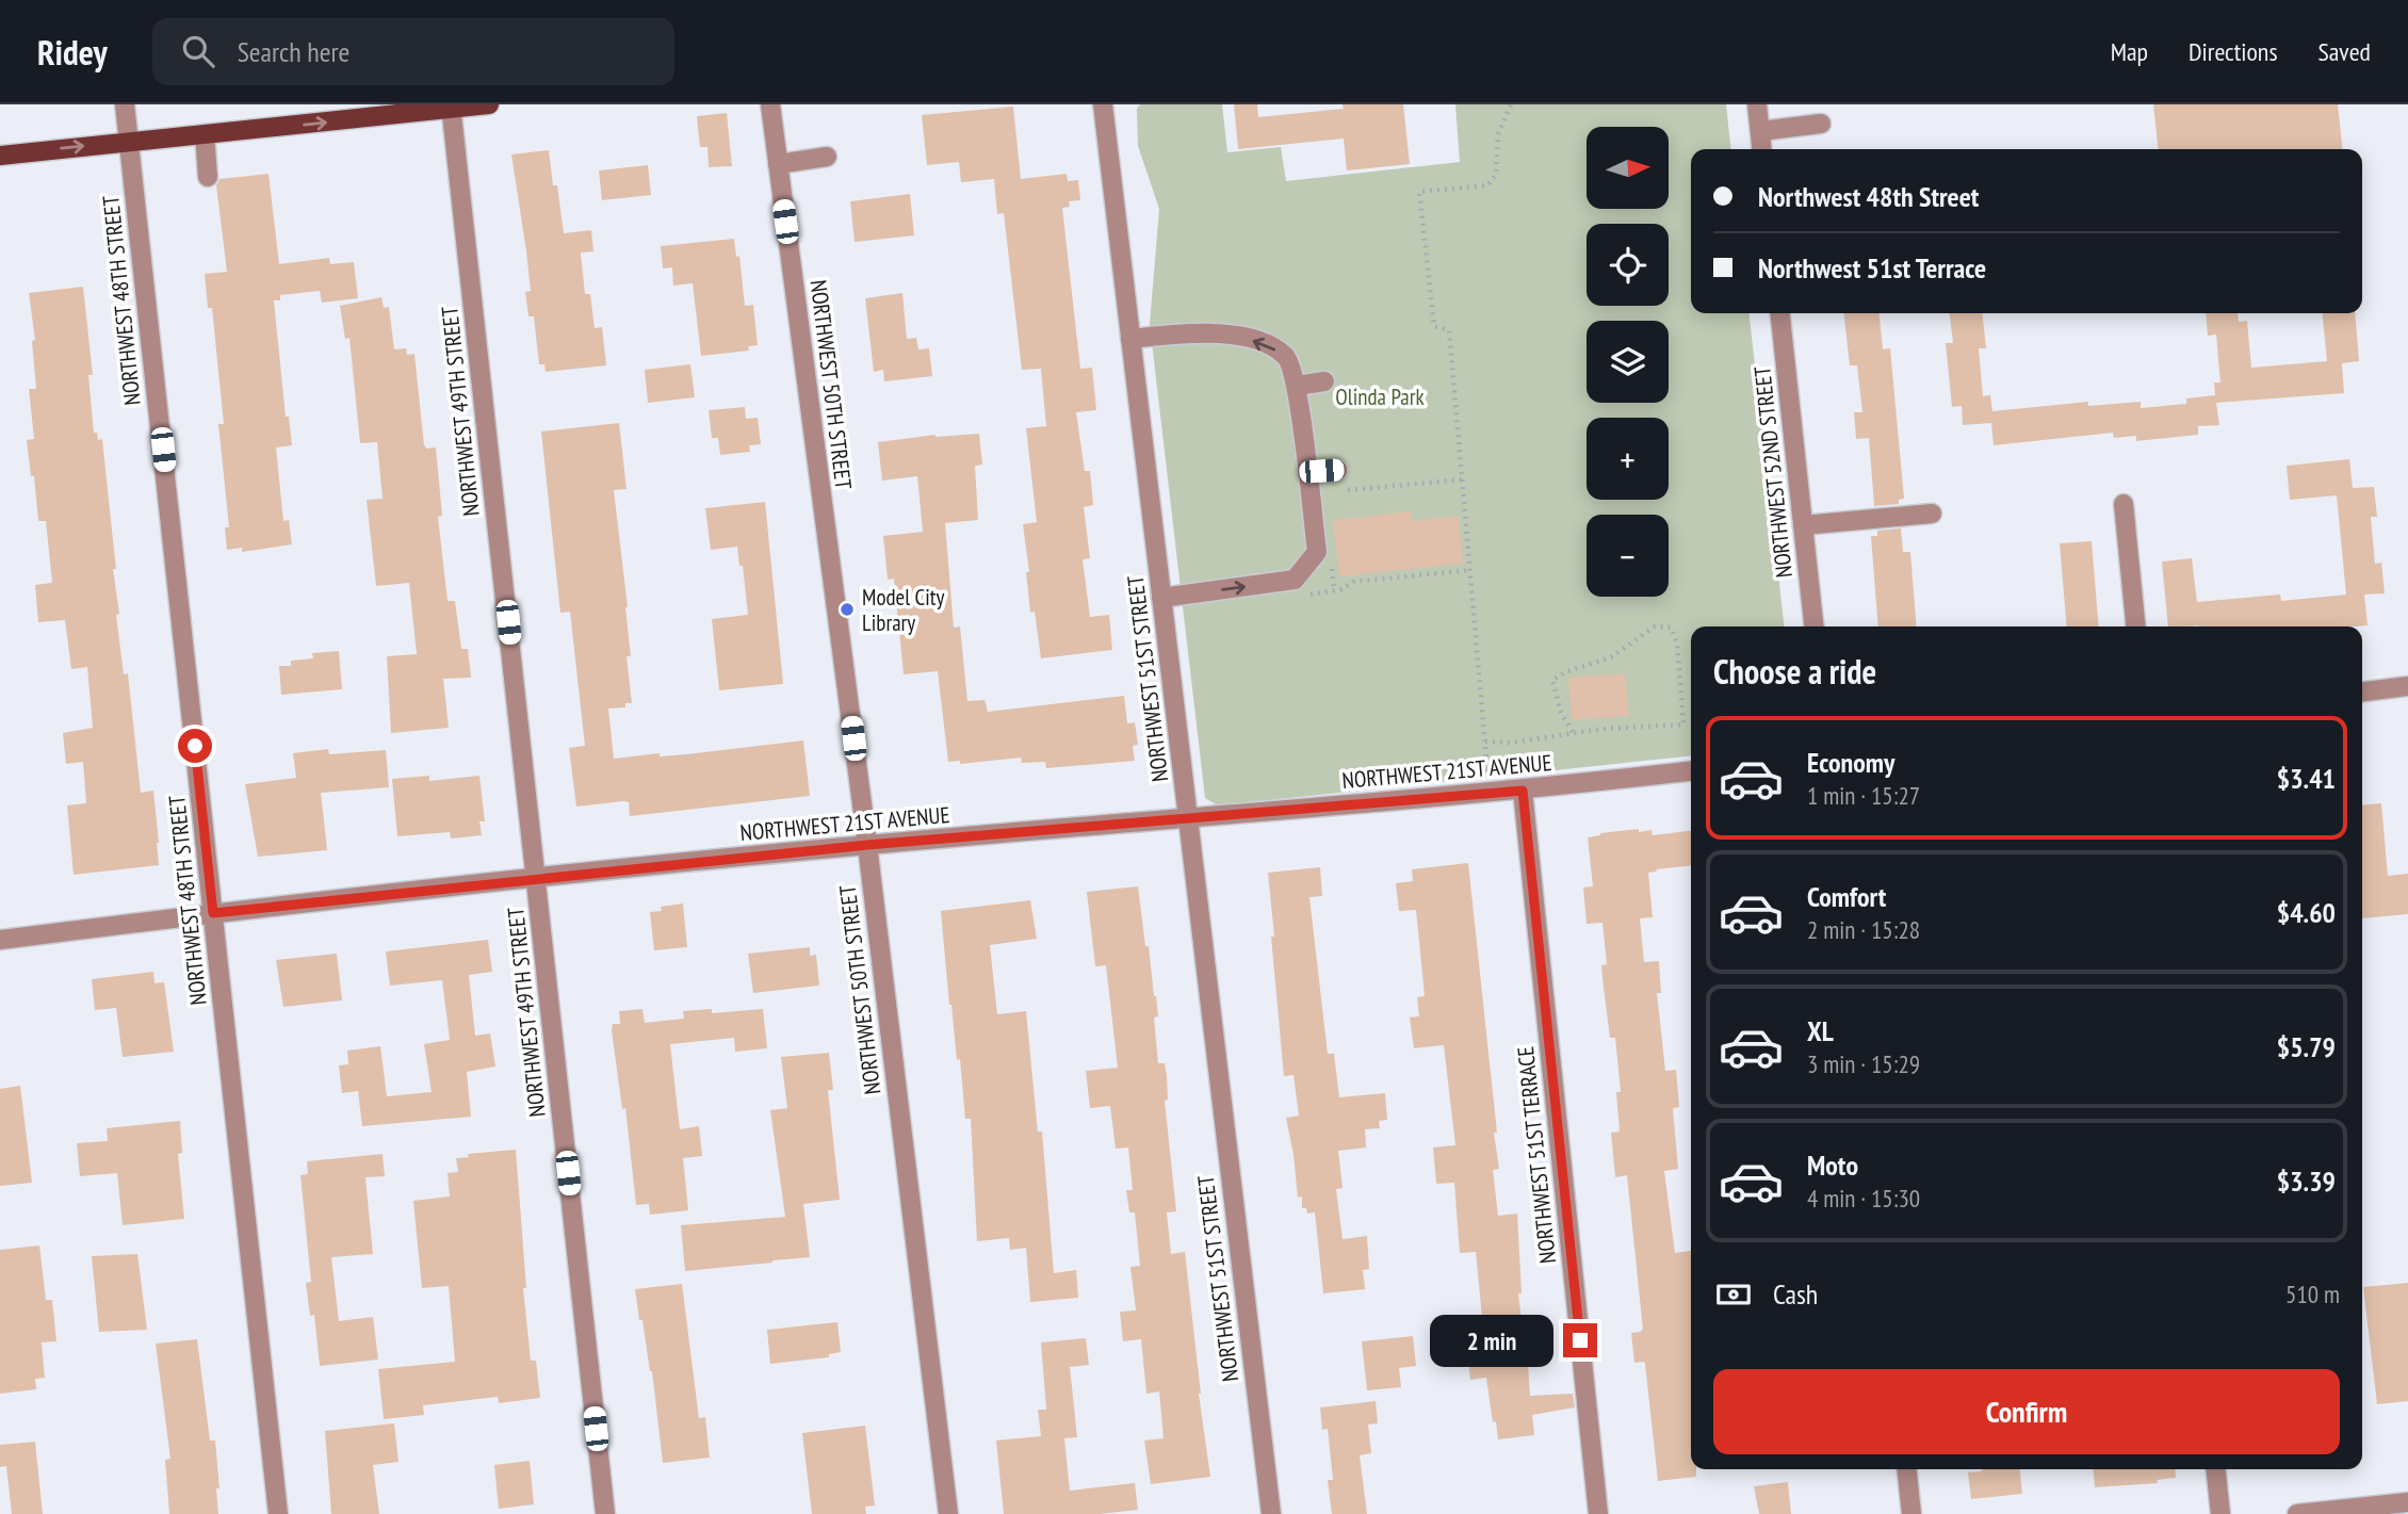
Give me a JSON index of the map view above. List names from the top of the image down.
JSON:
{
  "streets": {
    "street": [
      "NORTHWEST 48TH STREET",
      "NORTHWEST 50TH STREET",
      "NORTHWEST 49TH STREET",
      "NORTHWEST 52ND STREET",
      "NORTHWEST 51ST STREET",
      "NORTHWEST 21ST AVENUE",
      "NORTHWEST 51ST TERRACE"
    ]
  },
  "crossings": [
    ["NORTHWEST 48TH STREET", "NORTHWEST 21ST AVENUE"],
    ["NORTHWEST 50TH STREET", "NORTHWEST 21ST AVENUE"],
    ["NORTHWEST 49TH STREET", "NORTHWEST 21ST AVENUE"],
    ["NORTHWEST 51ST STREET", "NORTHWEST 21ST AVENUE"],
    ["NORTHWEST 21ST AVENUE", "NORTHWEST 51ST TERRACE"]
  ],
  "parks": ["Olinda Park"],
  "places": ["Model City Library"],
  "north": "right",
  "page": {
    "header": "Ridey",
    "search": "Search here",
    "nav": ["Map", "Directions", "Saved"],
    "map_buttons": ["+", "−"],
    "banner": ["Northwest 48th Street", "Northwest 51st Terrace"],
    "heading": "Choose a ride",
    "list": [
      {
        "name": "Economy",
        "note": "1 min · 15:27",
        "value": "$3.41"
      },
      {
        "name": "Comfort",
        "note": "2 min · 15:28",
        "value": "$4.60"
      },
      {
        "name": "XL",
        "note": "3 min · 15:29",
        "value": "$5.79"
      },
      {
        "name": "Moto",
        "note": "4 min · 15:30",
        "value": "$3.39"
      }
    ],
    "pay": ["Cash", "510 m"],
    "bubble": "2 min",
    "buttons": "Confirm"
  }
}
